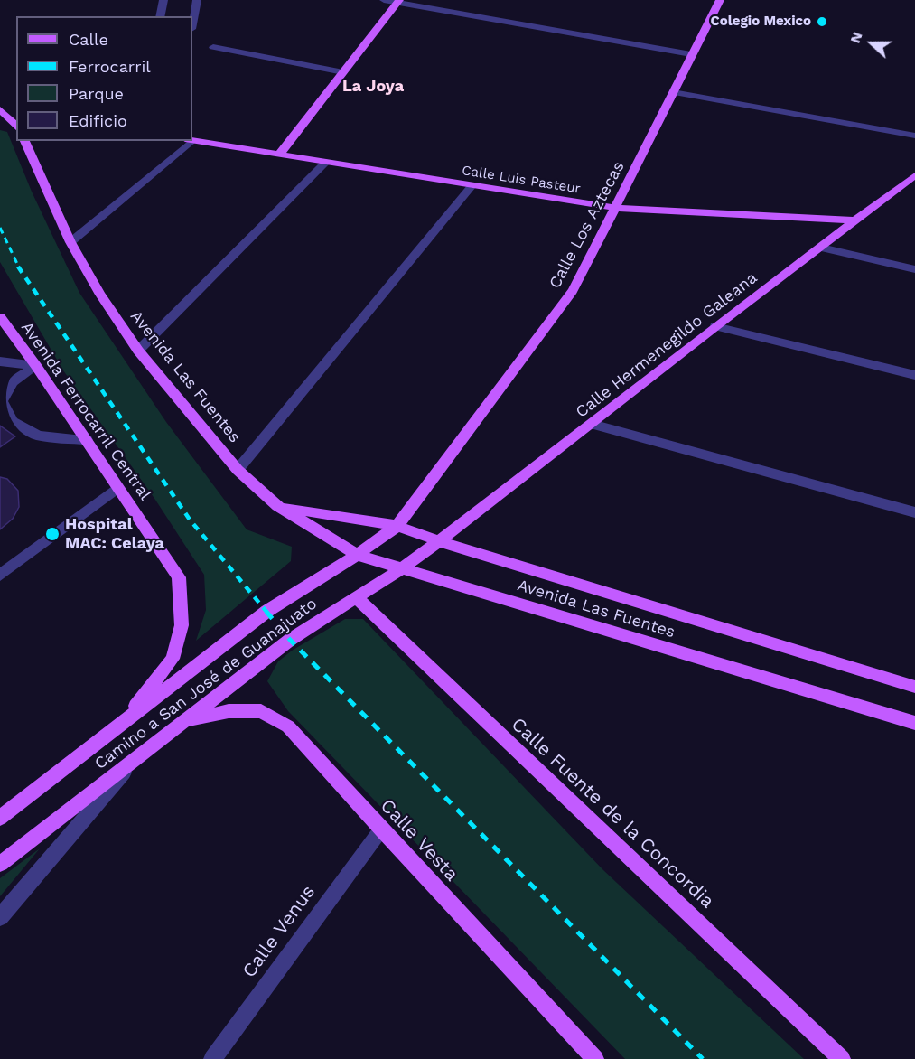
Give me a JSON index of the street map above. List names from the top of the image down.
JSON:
{
  "streets": {
    "main road": [
      "Calle Luis Pasteur",
      "Calle Los Aztecas",
      "Calle Hermenegildo Galeana",
      "Avenida Las Fuentes",
      "Avenida Ferrocarril Central",
      "Camino a San José de Guanajuato",
      "Calle Fuente de la Concordia",
      "Calle Vesta"
    ],
    "street": ["Calle Venus"]
  },
  "crossings": [
    ["Calle Luis Pasteur", "Calle Los Aztecas"],
    ["Calle Luis Pasteur", "Calle Hermenegildo Galeana"],
    ["Calle Los Aztecas", "Avenida Las Fuentes"],
    ["Calle Los Aztecas", "Camino a San José de Guanajuato"],
    ["Calle Hermenegildo Galeana", "Avenida Las Fuentes"],
    ["Calle Hermenegildo Galeana", "Camino a San José de Guanajuato"],
    ["Avenida Las Fuentes", "Camino a San José de Guanajuato"],
    ["Avenida Ferrocarril Central", "Camino a San José de Guanajuato"],
    ["Camino a San José de Guanajuato", "Calle Fuente de la Concordia"],
    ["Camino a San José de Guanajuato", "Calle Vesta"],
    ["Calle Vesta", "Calle Venus"]
  ],
  "districts": ["La Joya"],
  "places": ["Colegio Mexico", "Hospital MAC: Celaya"],
  "legend": [
    "Calle",
    "Ferrocarril",
    "Parque",
    "Edificio"
  ],
  "north": "left"
}
